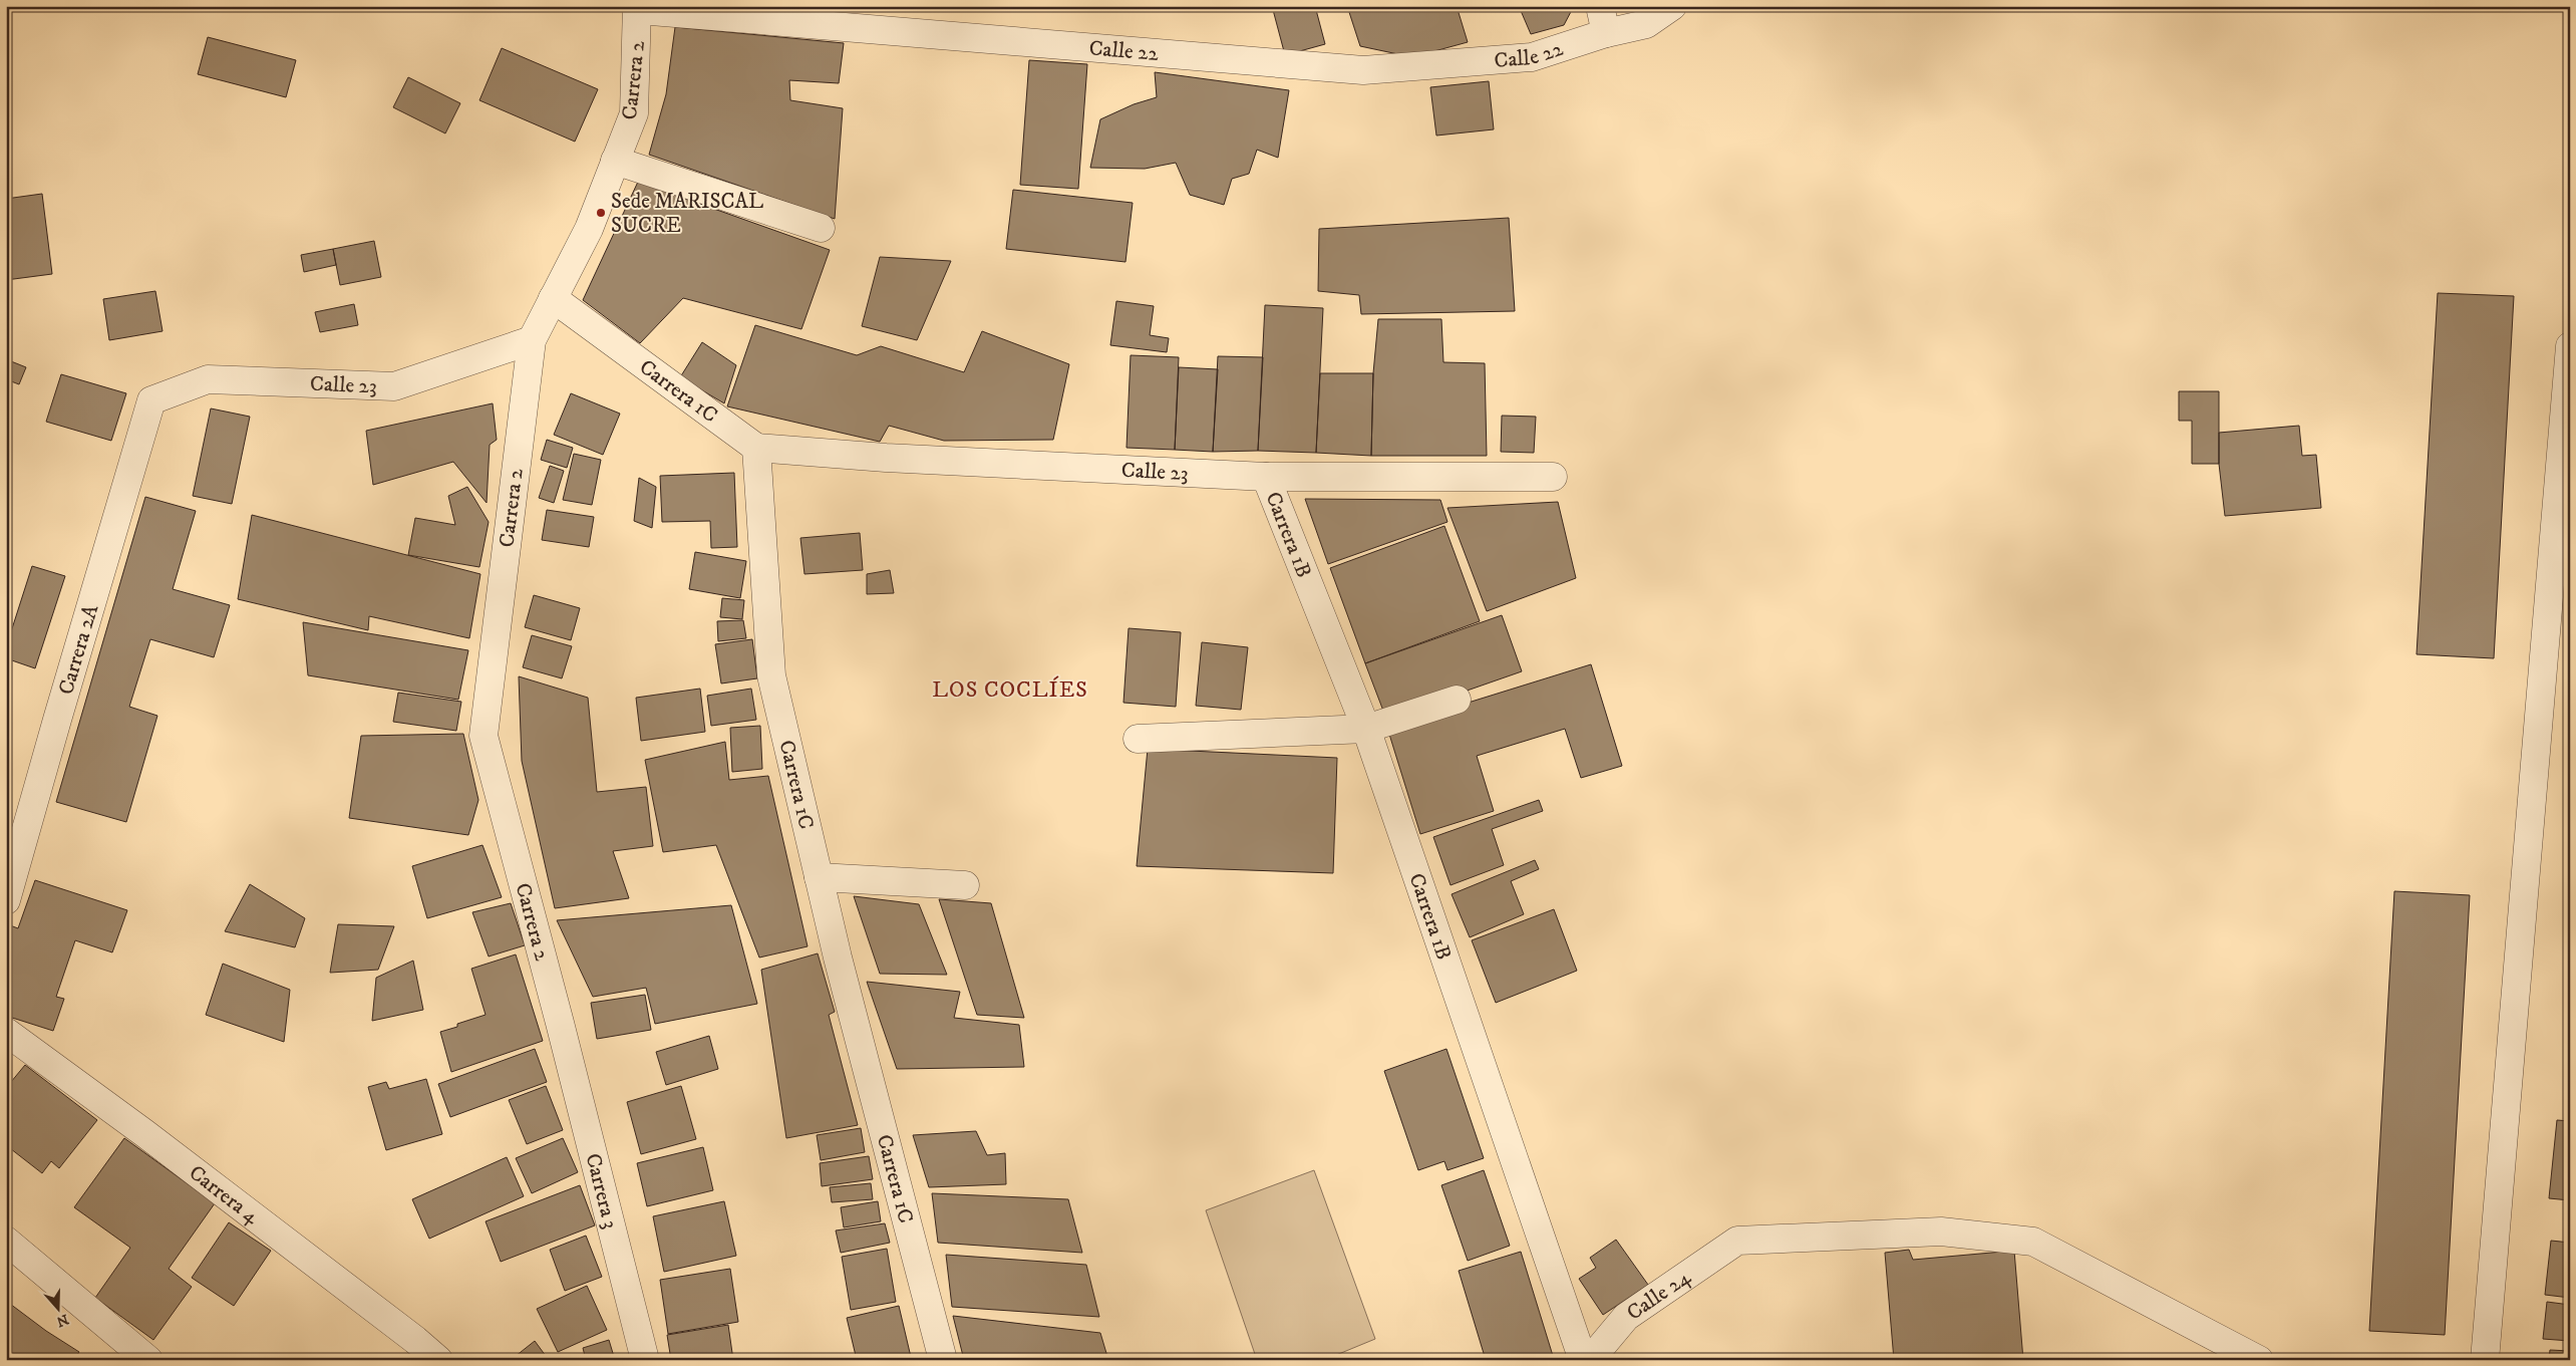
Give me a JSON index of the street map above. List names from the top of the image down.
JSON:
{
  "streets": {
    "street": [
      "Calle 22",
      "Carrera 2",
      "Calle 23",
      "Carrera 1C",
      "Carrera 1B",
      "Carrera 2A",
      "Carrera 3",
      "Carrera 4",
      "Calle 24"
    ]
  },
  "crossings": [
    ["Calle 22", "Carrera 2"],
    ["Carrera 2", "Calle 23"],
    ["Carrera 2", "Carrera 1C"],
    ["Carrera 2", "Carrera 3"],
    ["Calle 23", "Carrera 1C"],
    ["Calle 23", "Carrera 1B"],
    ["Calle 23", "Carrera 2A"]
  ],
  "districts": ["LOS COCLÍES"],
  "places": ["Sede MARISCAL SUCRE"],
  "north": "bottom"
}
